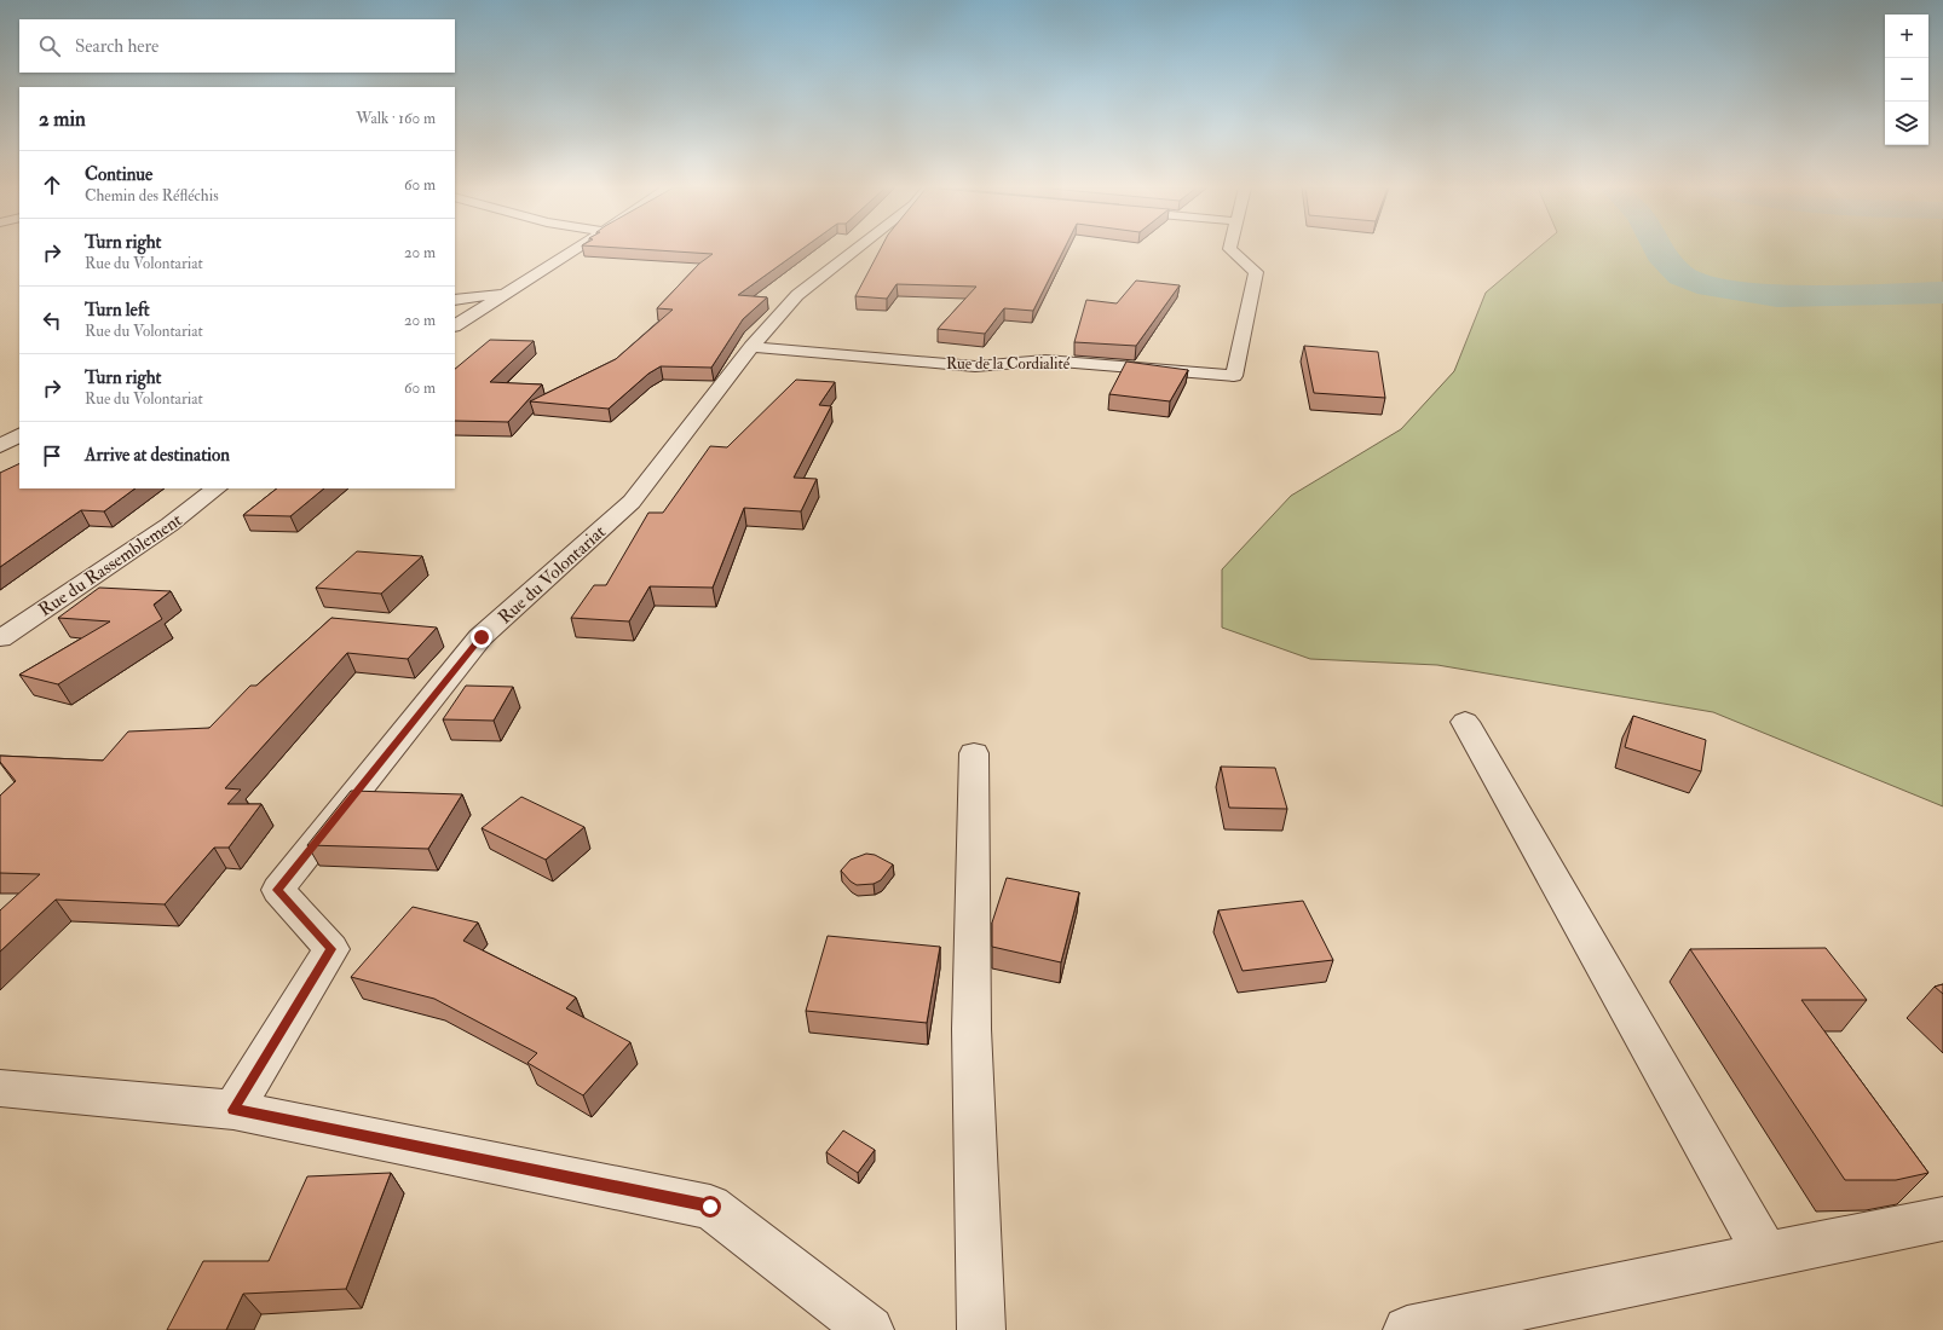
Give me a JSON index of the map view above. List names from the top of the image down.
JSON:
{
  "streets": {
    "street": ["Rue de la Cordialité", "Rue du Rassemblement", "Rue du Volontariat"]
  },
  "crossings": [
    ["Rue de la Cordialité", "Rue du Volontariat"]
  ],
  "page": {
    "map_buttons": ["+", "−"],
    "search": "Search here",
    "heading": ["2 min", "Walk · 160 m"],
    "list": [
      ["Continue", "Chemin des Réfléchis", "60 m"],
      ["Turn right", "Rue du Volontariat", "20 m"],
      ["Turn left", "Rue du Volontariat", "20 m"],
      ["Turn right", "Rue du Volontariat", "60 m"],
      "Arrive at destination"
    ]
  }
}
